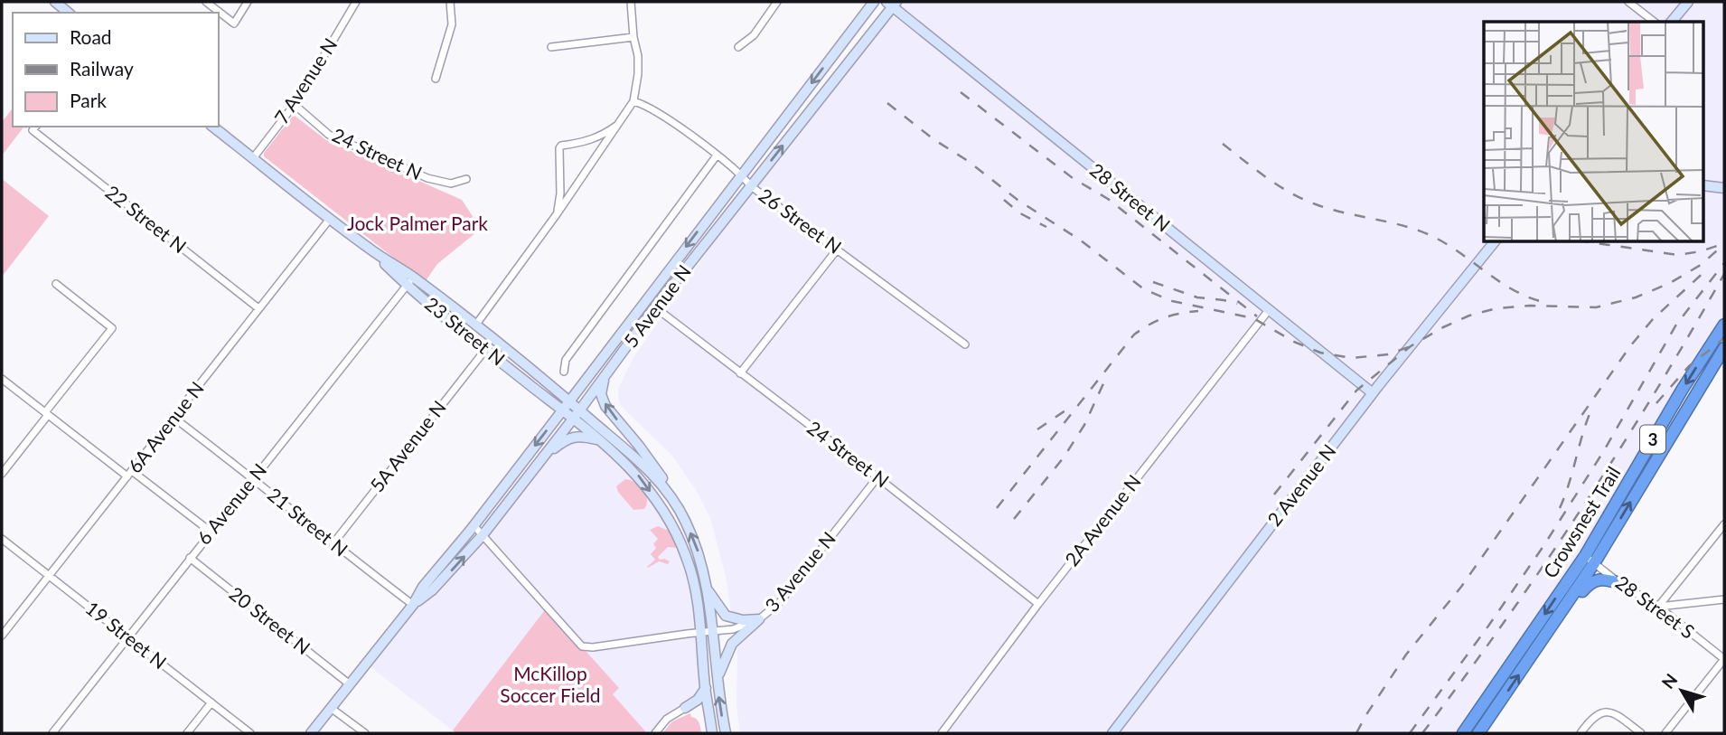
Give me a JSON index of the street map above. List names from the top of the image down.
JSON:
{
  "streets": {
    "highway": ["3", "Crowsnest Trail"],
    "main road": [
      "28 Street N",
      "5 Avenue N",
      "23 Street N",
      "2 Avenue N"
    ],
    "street": [
      "7 Avenue N",
      "24 Street N",
      "22 Street N",
      "26 Street N",
      "6A Avenue N",
      "5A Avenue N",
      "6 Avenue N",
      "2A Avenue N",
      "21 Street N",
      "3 Avenue N",
      "28 Street S",
      "20 Street N",
      "19 Street N"
    ]
  },
  "crossings": [
    ["7 Avenue N", "24 Street N"],
    ["7 Avenue N", "23 Street N"],
    ["24 Street N", "5 Avenue N"],
    ["24 Street N", "2A Avenue N"],
    ["24 Street N", "3 Avenue N"],
    ["28 Street N", "5 Avenue N"],
    ["28 Street N", "2 Avenue N"],
    ["28 Street N", "2A Avenue N"],
    ["22 Street N", "6A Avenue N"],
    ["26 Street N", "5 Avenue N"],
    ["5 Avenue N", "23 Street N"],
    ["5 Avenue N", "21 Street N"],
    ["5 Avenue N", "3 Avenue N"],
    ["5 Avenue N", "20 Street N"],
    ["23 Street N", "6A Avenue N"],
    ["23 Street N", "5A Avenue N"],
    ["23 Street N", "6 Avenue N"],
    ["6A Avenue N", "21 Street N"],
    ["6A Avenue N", "19 Street N"],
    ["5A Avenue N", "21 Street N"],
    ["6 Avenue N", "21 Street N"],
    ["6 Avenue N", "20 Street N"],
    ["6 Avenue N", "19 Street N"],
    ["Crowsnest Trail", "28 Street S"]
  ],
  "parks": ["Jock Palmer Park", "McKillop Soccer Field"],
  "legend": ["Road", "Railway", "Park"],
  "north": "top left"
}
